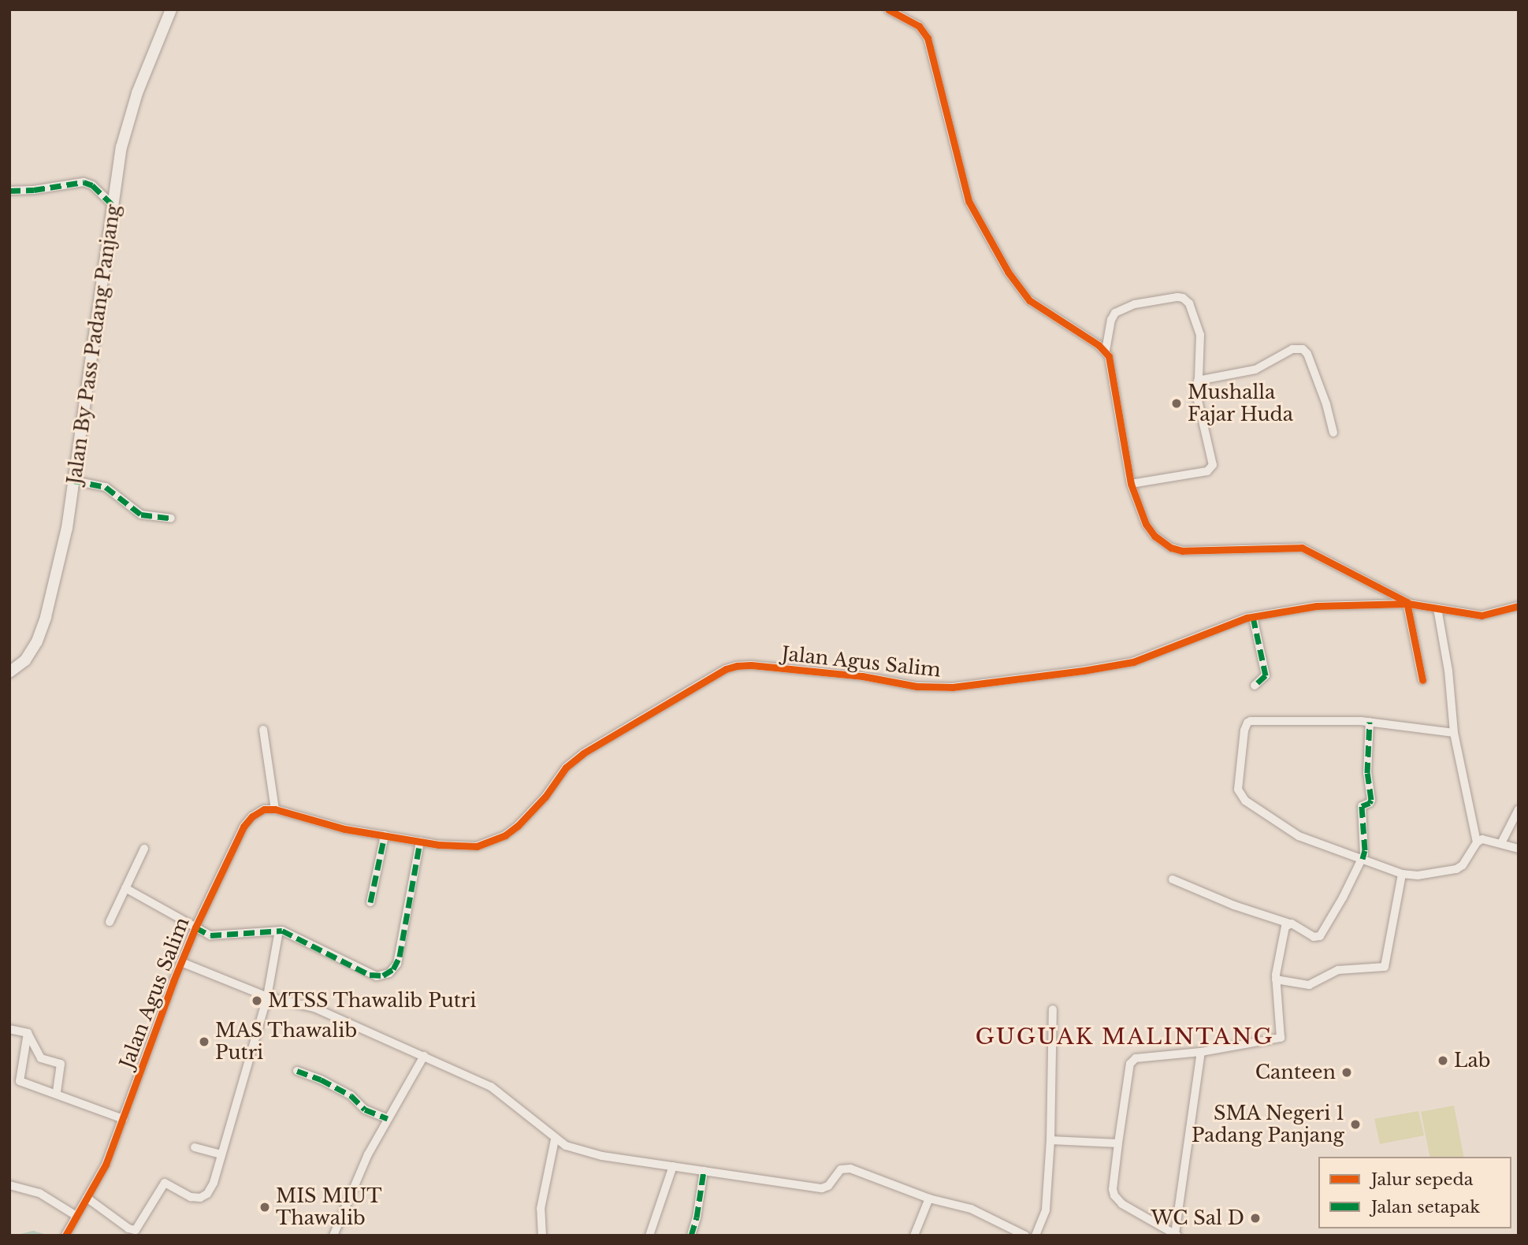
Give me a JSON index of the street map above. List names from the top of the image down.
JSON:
{
  "streets": {
    "main road": ["Jalan By Pass Padang Panjang"],
    "street": ["Jalan Agus Salim"]
  },
  "districts": ["GUGUAK MALINTANG"],
  "places": [
    "Mushalla Fajar Huda",
    "MTSS Thawalib Putri",
    "MAS Thawalib Putri",
    "Lab",
    "Canteen",
    "SMA Negeri 1 Padang Panjang",
    "MIS MIUT Thawalib",
    "WC Sal D"
  ],
  "legend": ["Jalur sepeda", "Jalan setapak"]
}
